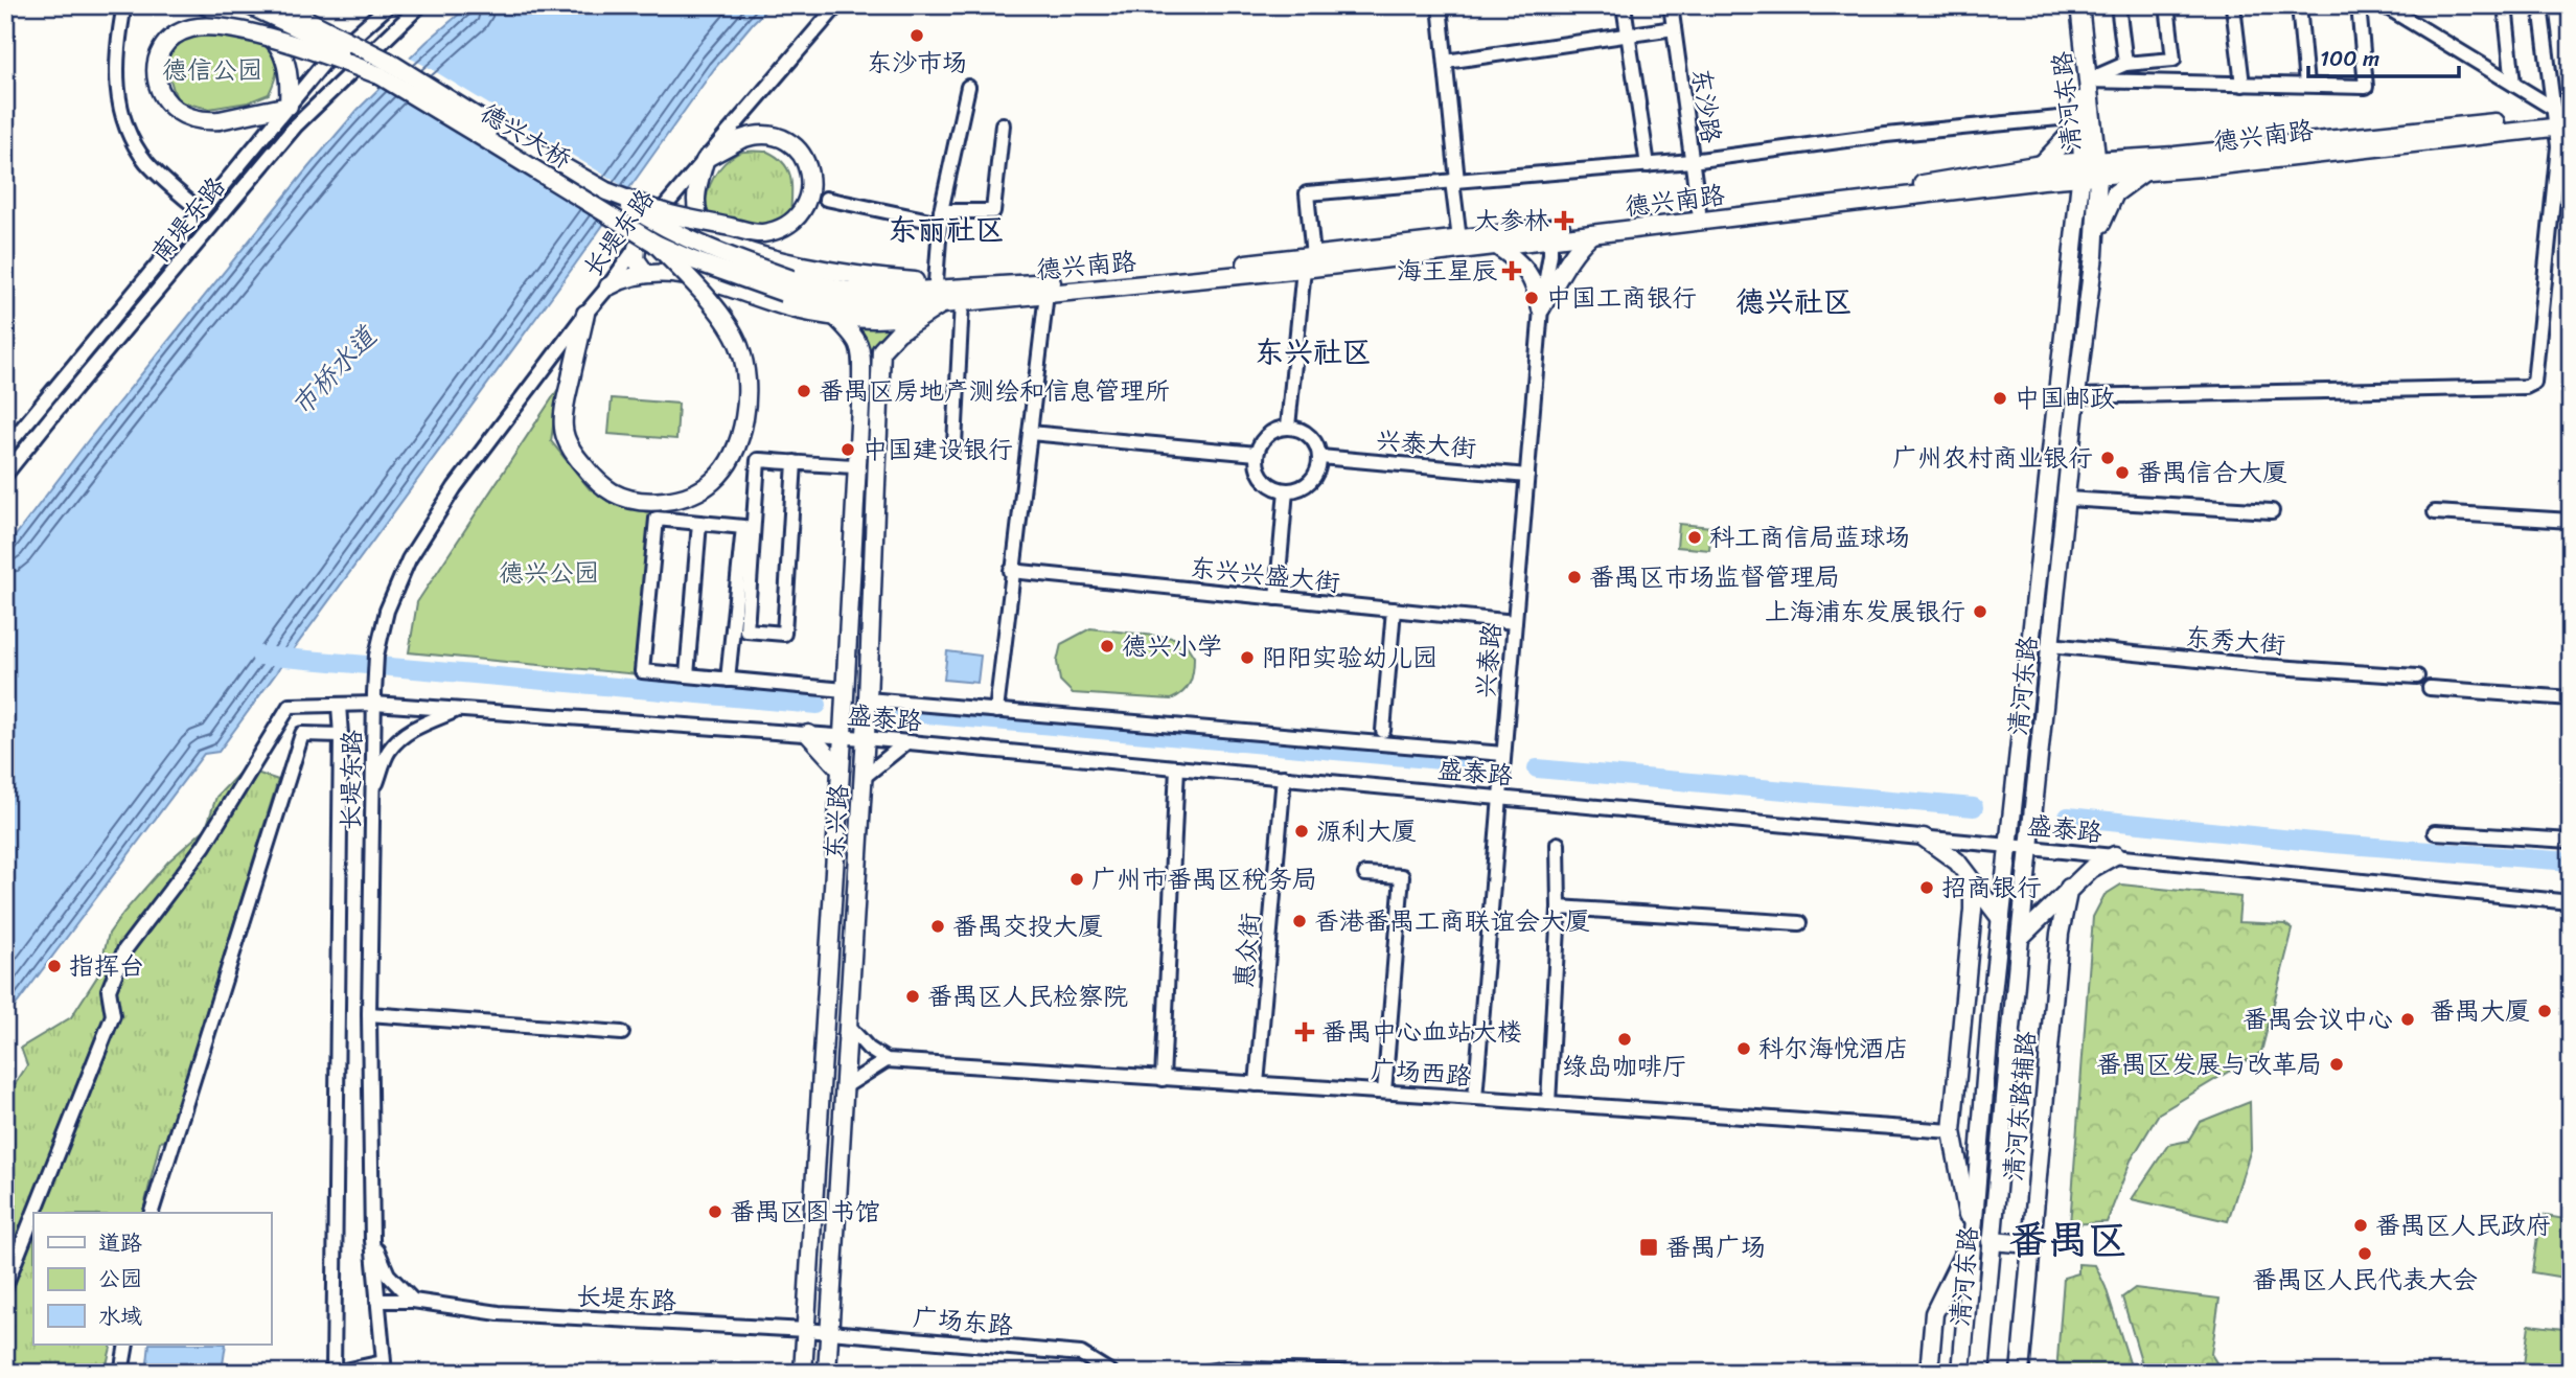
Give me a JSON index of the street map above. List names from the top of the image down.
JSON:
{
  "streets": {
    "main road": [
      "清河东路",
      "德兴大桥",
      "德兴南路",
      "东兴路",
      "清河东路辅路"
    ],
    "street": [
      "东沙路",
      "南堤东路",
      "长堤东路",
      "兴泰大街",
      "东兴兴盛大街",
      "东秀大街",
      "兴泰路",
      "盛泰路",
      "惠众街",
      "广场西路",
      "广场东路"
    ]
  },
  "crossings": [
    ["清河东路", "德兴南路"],
    ["清河东路", "东秀大街"],
    ["清河东路", "盛泰路"],
    ["清河东路", "清河东路辅路"],
    ["东沙路", "德兴南路"],
    ["德兴大桥", "德兴南路"],
    ["德兴南路", "兴泰路"],
    ["德兴南路", "东兴路"],
    ["长堤东路", "盛泰路"],
    ["长堤东路", "东兴路"],
    ["长堤东路", "广场东路"],
    ["兴泰大街", "兴泰路"],
    ["东兴兴盛大街", "兴泰路"],
    ["兴泰路", "盛泰路"],
    ["兴泰路", "广场西路"],
    ["盛泰路", "东兴路"],
    ["盛泰路", "惠众街"],
    ["东兴路", "广场东路"],
    ["惠众街", "广场西路"],
    ["广场西路", "清河东路辅路"]
  ],
  "districts": [
    "东丽社区",
    "德兴社区",
    "东兴社区",
    "番禺区"
  ],
  "water": ["市桥水道"],
  "parks": ["德信公园", "德兴公园"],
  "places": {
    "other": [
      "东沙市场",
      "中国工商银行",
      "番禺区房地产测绘和信息管理所",
      "中国邮政",
      "中国建设银行",
      "广州农村商业银行",
      "番禺信合大厦",
      "科工商信局蓝球场",
      "番禺区市场监督管理局",
      "上海浦东发展银行",
      "德兴小学",
      "阳阳实验幼儿园",
      "源利大厦",
      "广州市番禺区税务局",
      "招商银行",
      "香港番禺工商联谊会大厦",
      "番禺交投大厦",
      "指挥台",
      "番禺区人民检察院",
      "番禺大厦",
      "番禺会议中心",
      "绿岛咖啡厅",
      "科尔海悦酒店",
      "番禺区发展与改革局",
      "番禺区图书馆",
      "番禺区人民政府",
      "番禺区人民代表大会"
    ],
    "health": ["大参林", "海王星辰", "番禺中心血站大楼"],
    "transit": ["番禺广场"]
  },
  "legend": ["道路", "公园", "水域"],
  "scale_bar": "100 m"
}
